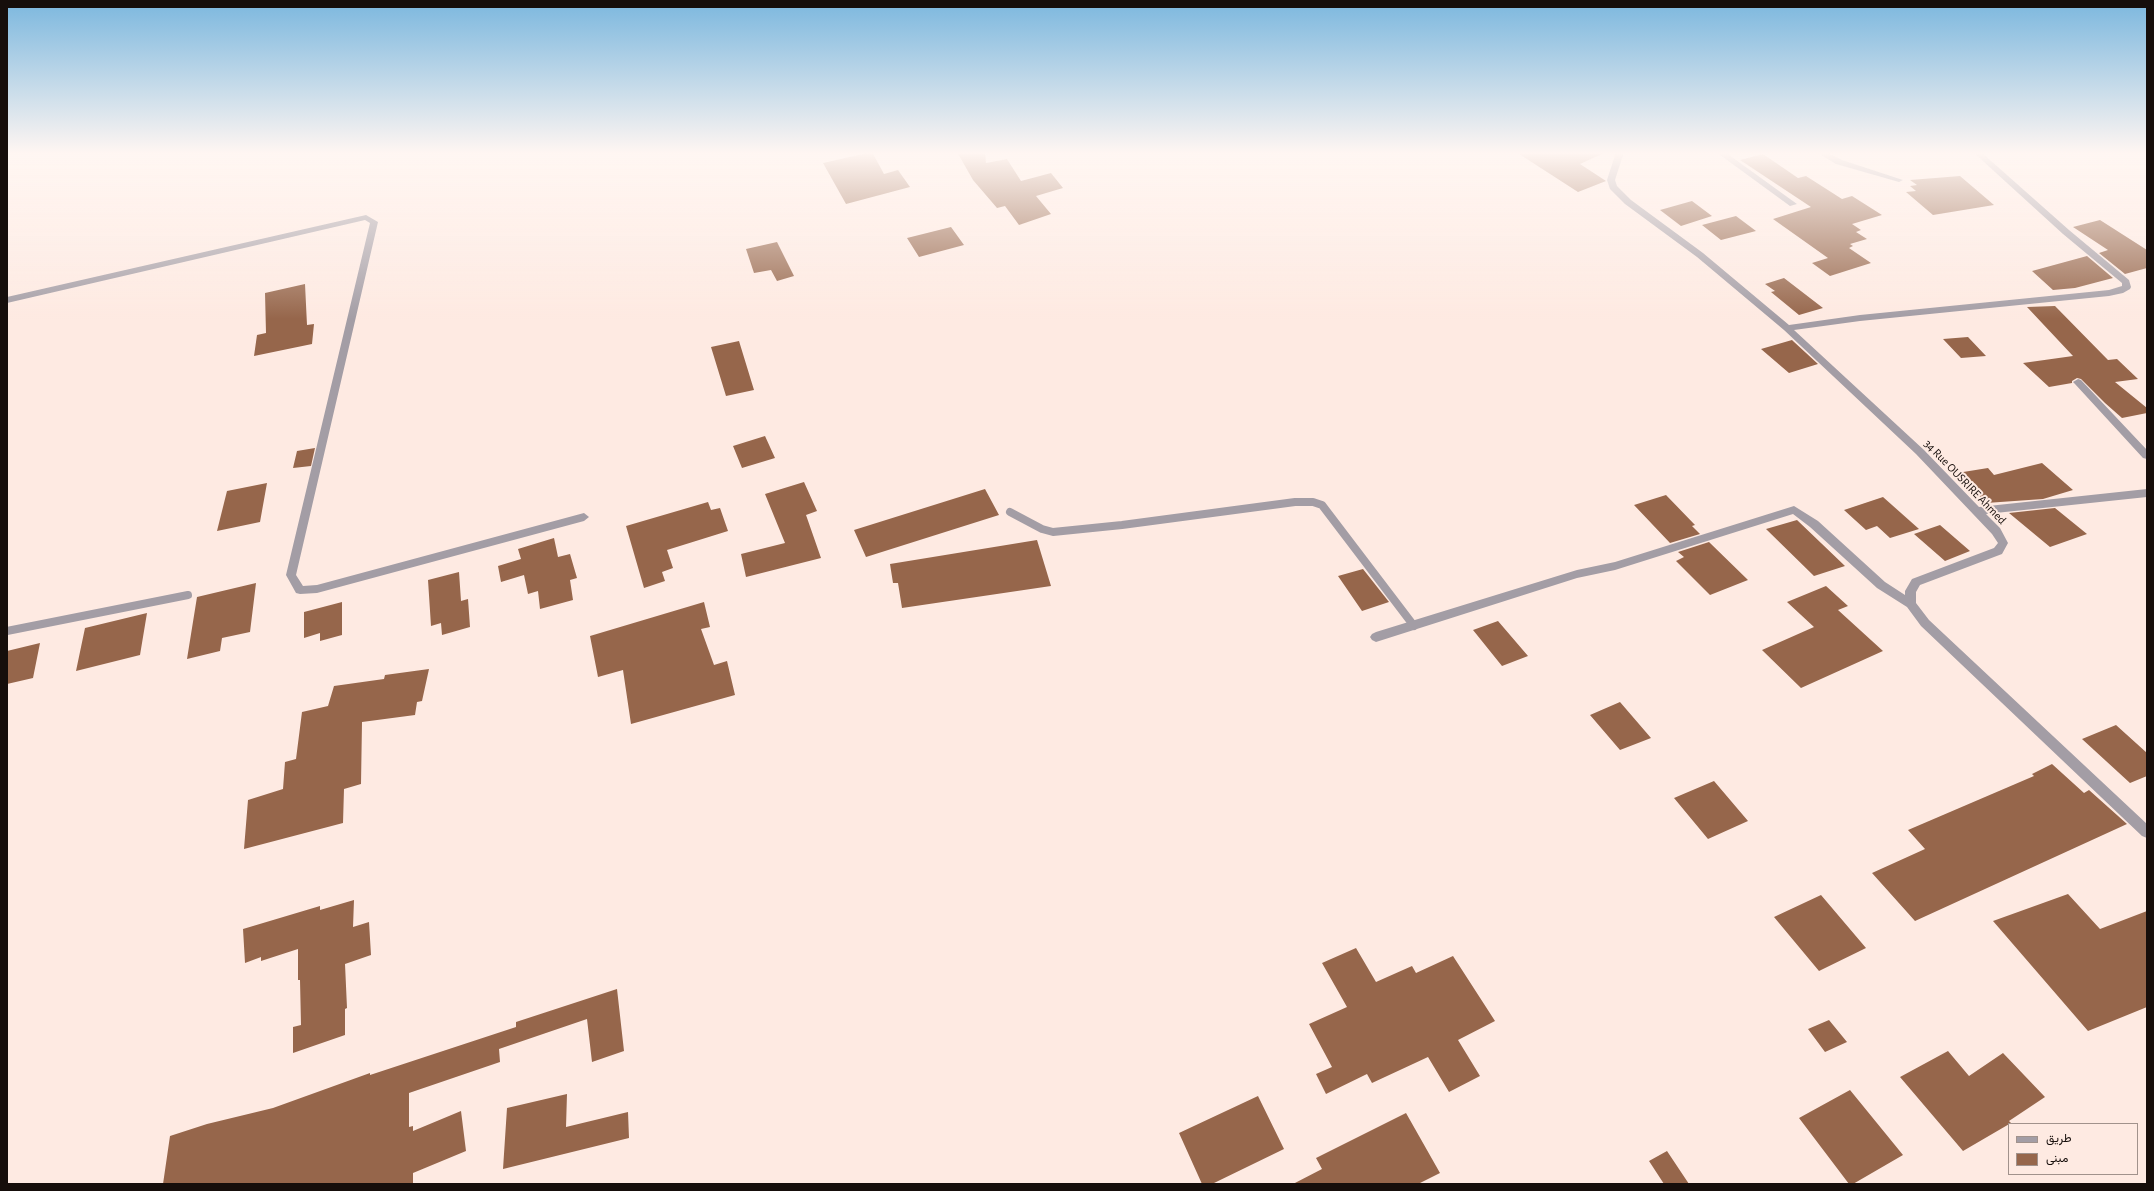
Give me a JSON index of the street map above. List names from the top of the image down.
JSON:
{
  "streets": {
    "street": ["34 Rue OUSRIRE Ahmed"]
  },
  "legend": ["طريق", "مبنى"]
}
